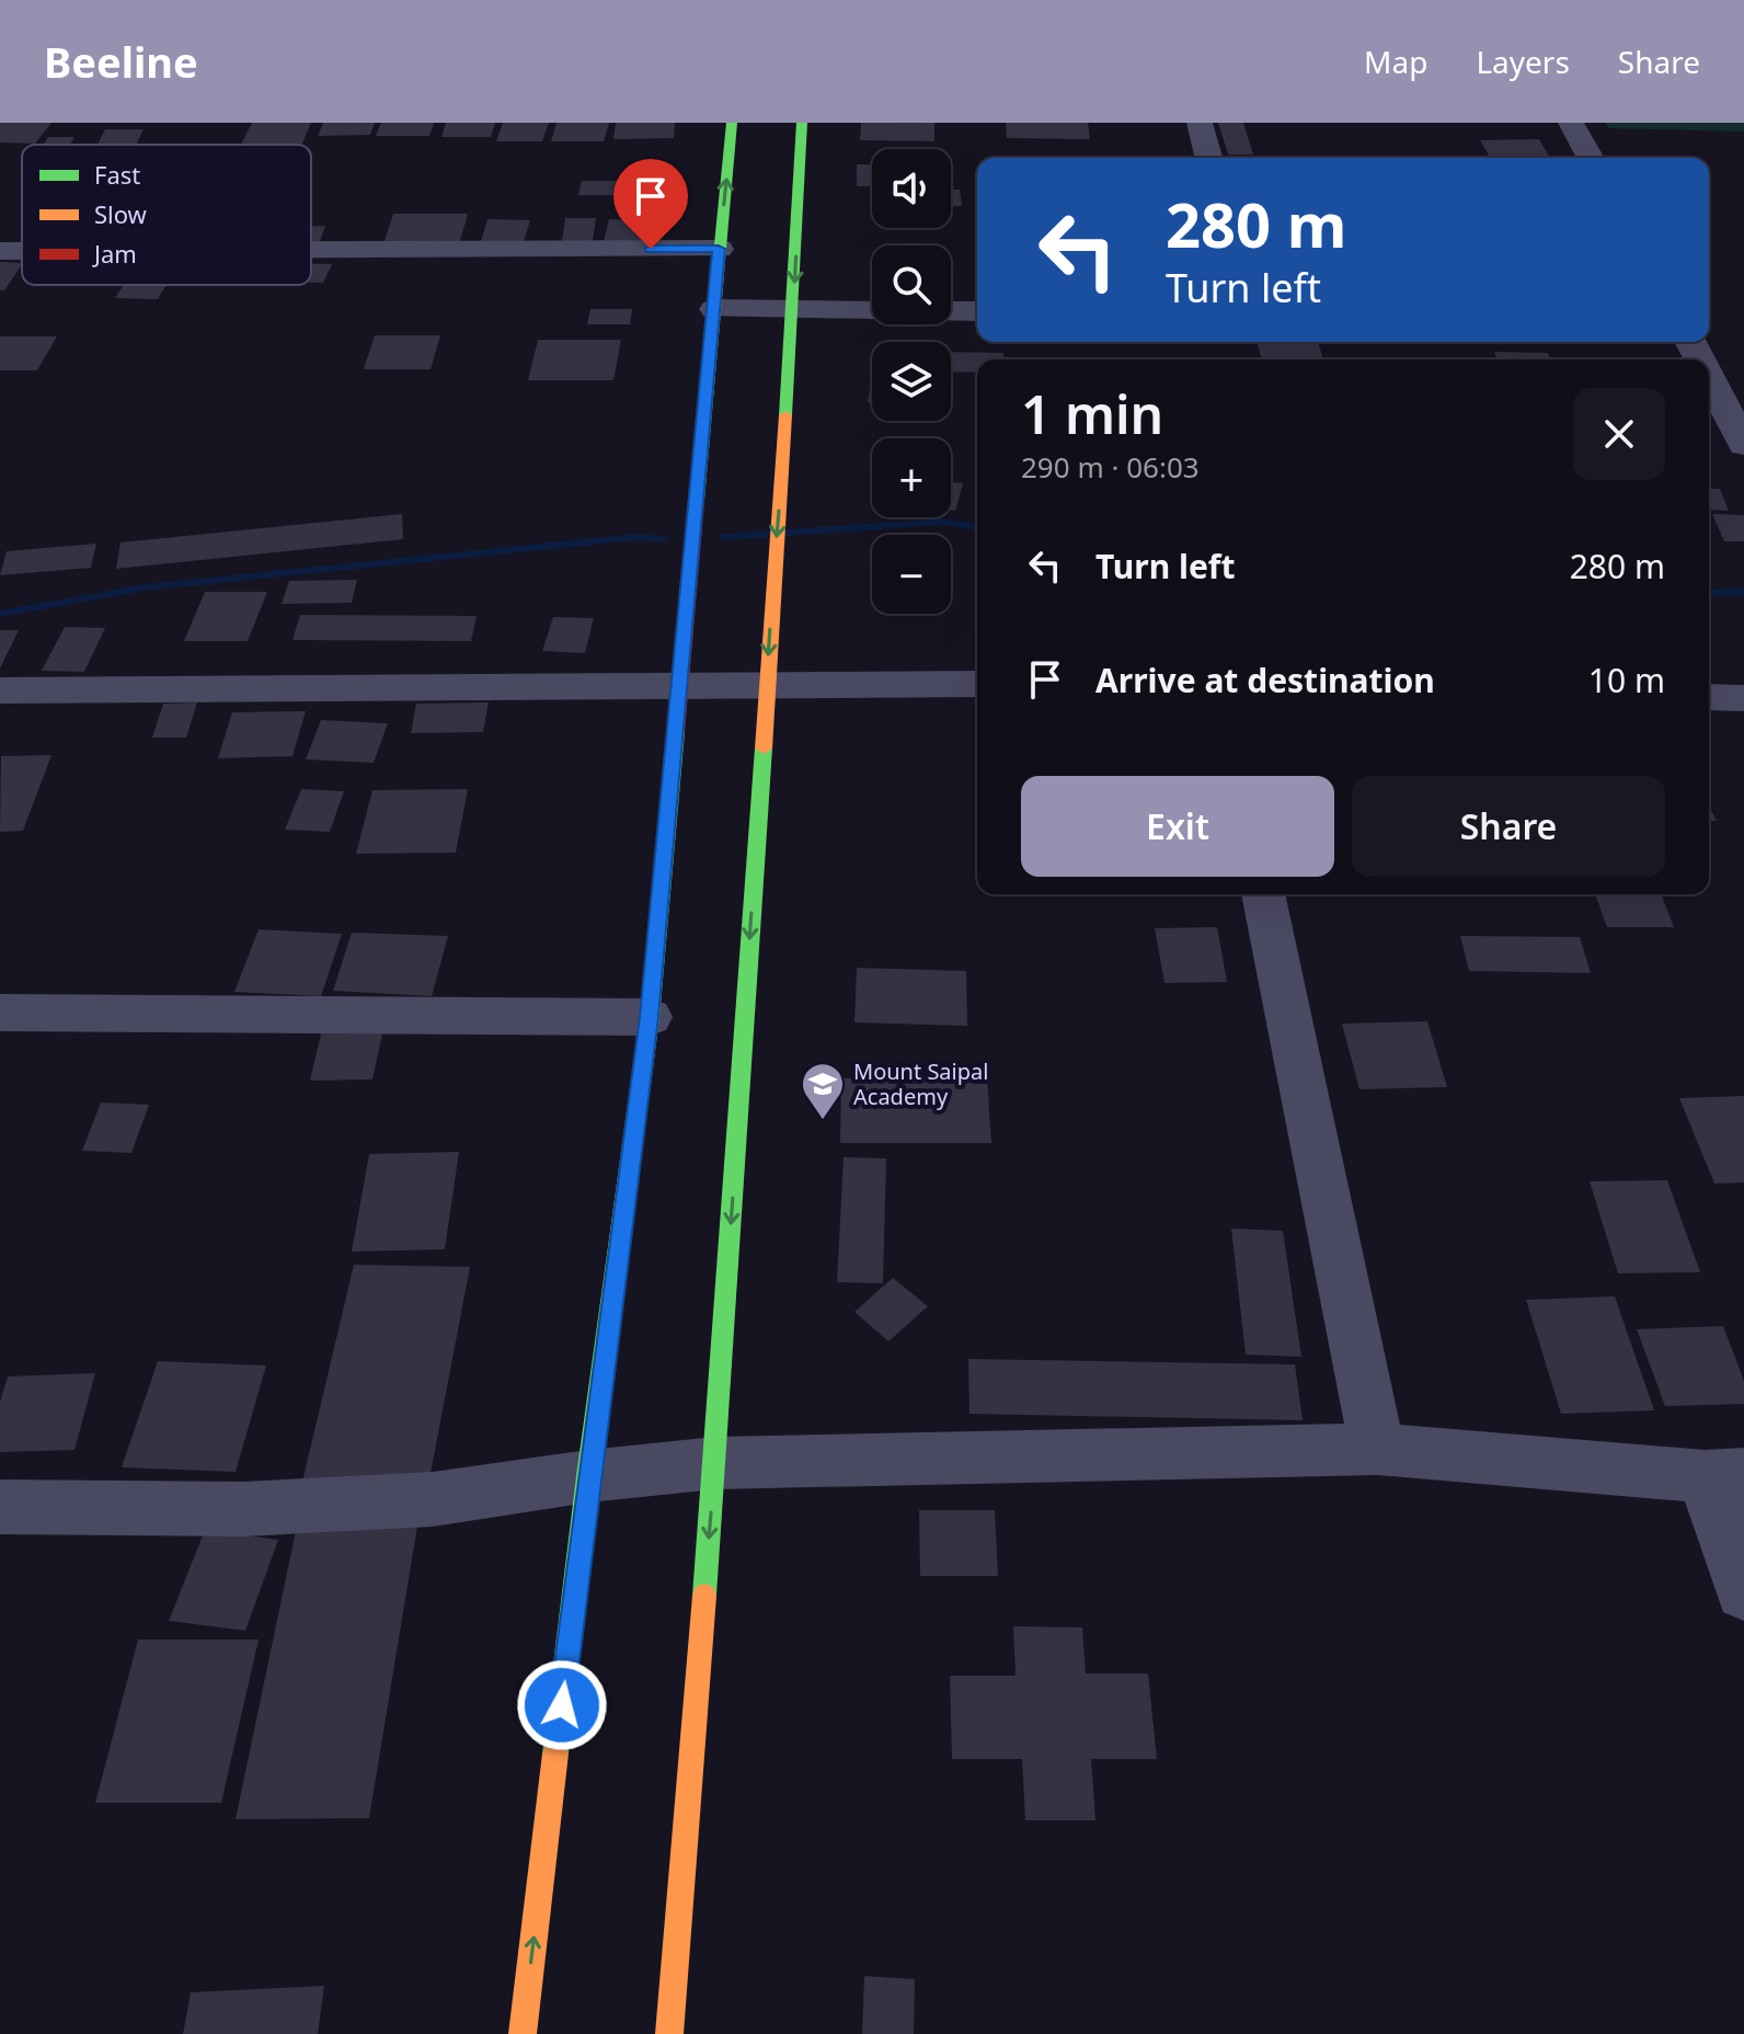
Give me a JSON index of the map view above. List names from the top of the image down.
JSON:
{
  "places": {
    "school or university": ["Mount Saipal Academy"]
  },
  "legend": ["Fast", "Slow", "Jam"],
  "page": {
    "header": "Beeline",
    "nav": ["Map", "Layers", "Share"],
    "map_buttons": ["+", "−"],
    "turn": ["280 m", "Turn left"],
    "heading": ["1 min", "290 m · 06:03"],
    "list": [
      {
        "name": "Turn left",
        "value": "280 m"
      },
      {
        "name": "Arrive at destination",
        "value": "10 m"
      }
    ],
    "buttons": ["Exit", "Share"]
  }
}
